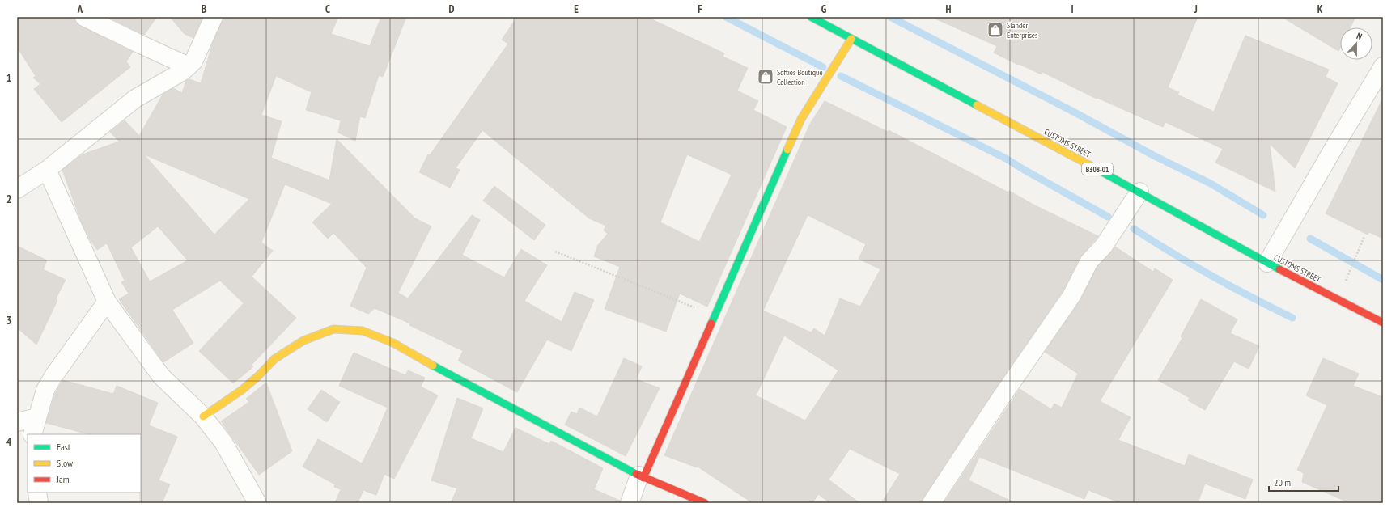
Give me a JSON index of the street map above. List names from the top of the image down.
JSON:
{
  "streets": {
    "main road": ["CUSTOMS STREET", "B308-01"]
  },
  "places": {
    "shop": ["Slander Enterprises", "Softies Boutique Collection"]
  },
  "legend": ["Fast", "Slow", "Jam"],
  "scale_bar": "20 m",
  "north": "top",
  "grid": {
    "columns": [
      "A",
      "B",
      "C",
      "D",
      "E",
      "F",
      "G",
      "H",
      "I",
      "J",
      "K"
    ],
    "rows": [
      "1",
      "2",
      "3",
      "4"
    ]
  }
}
